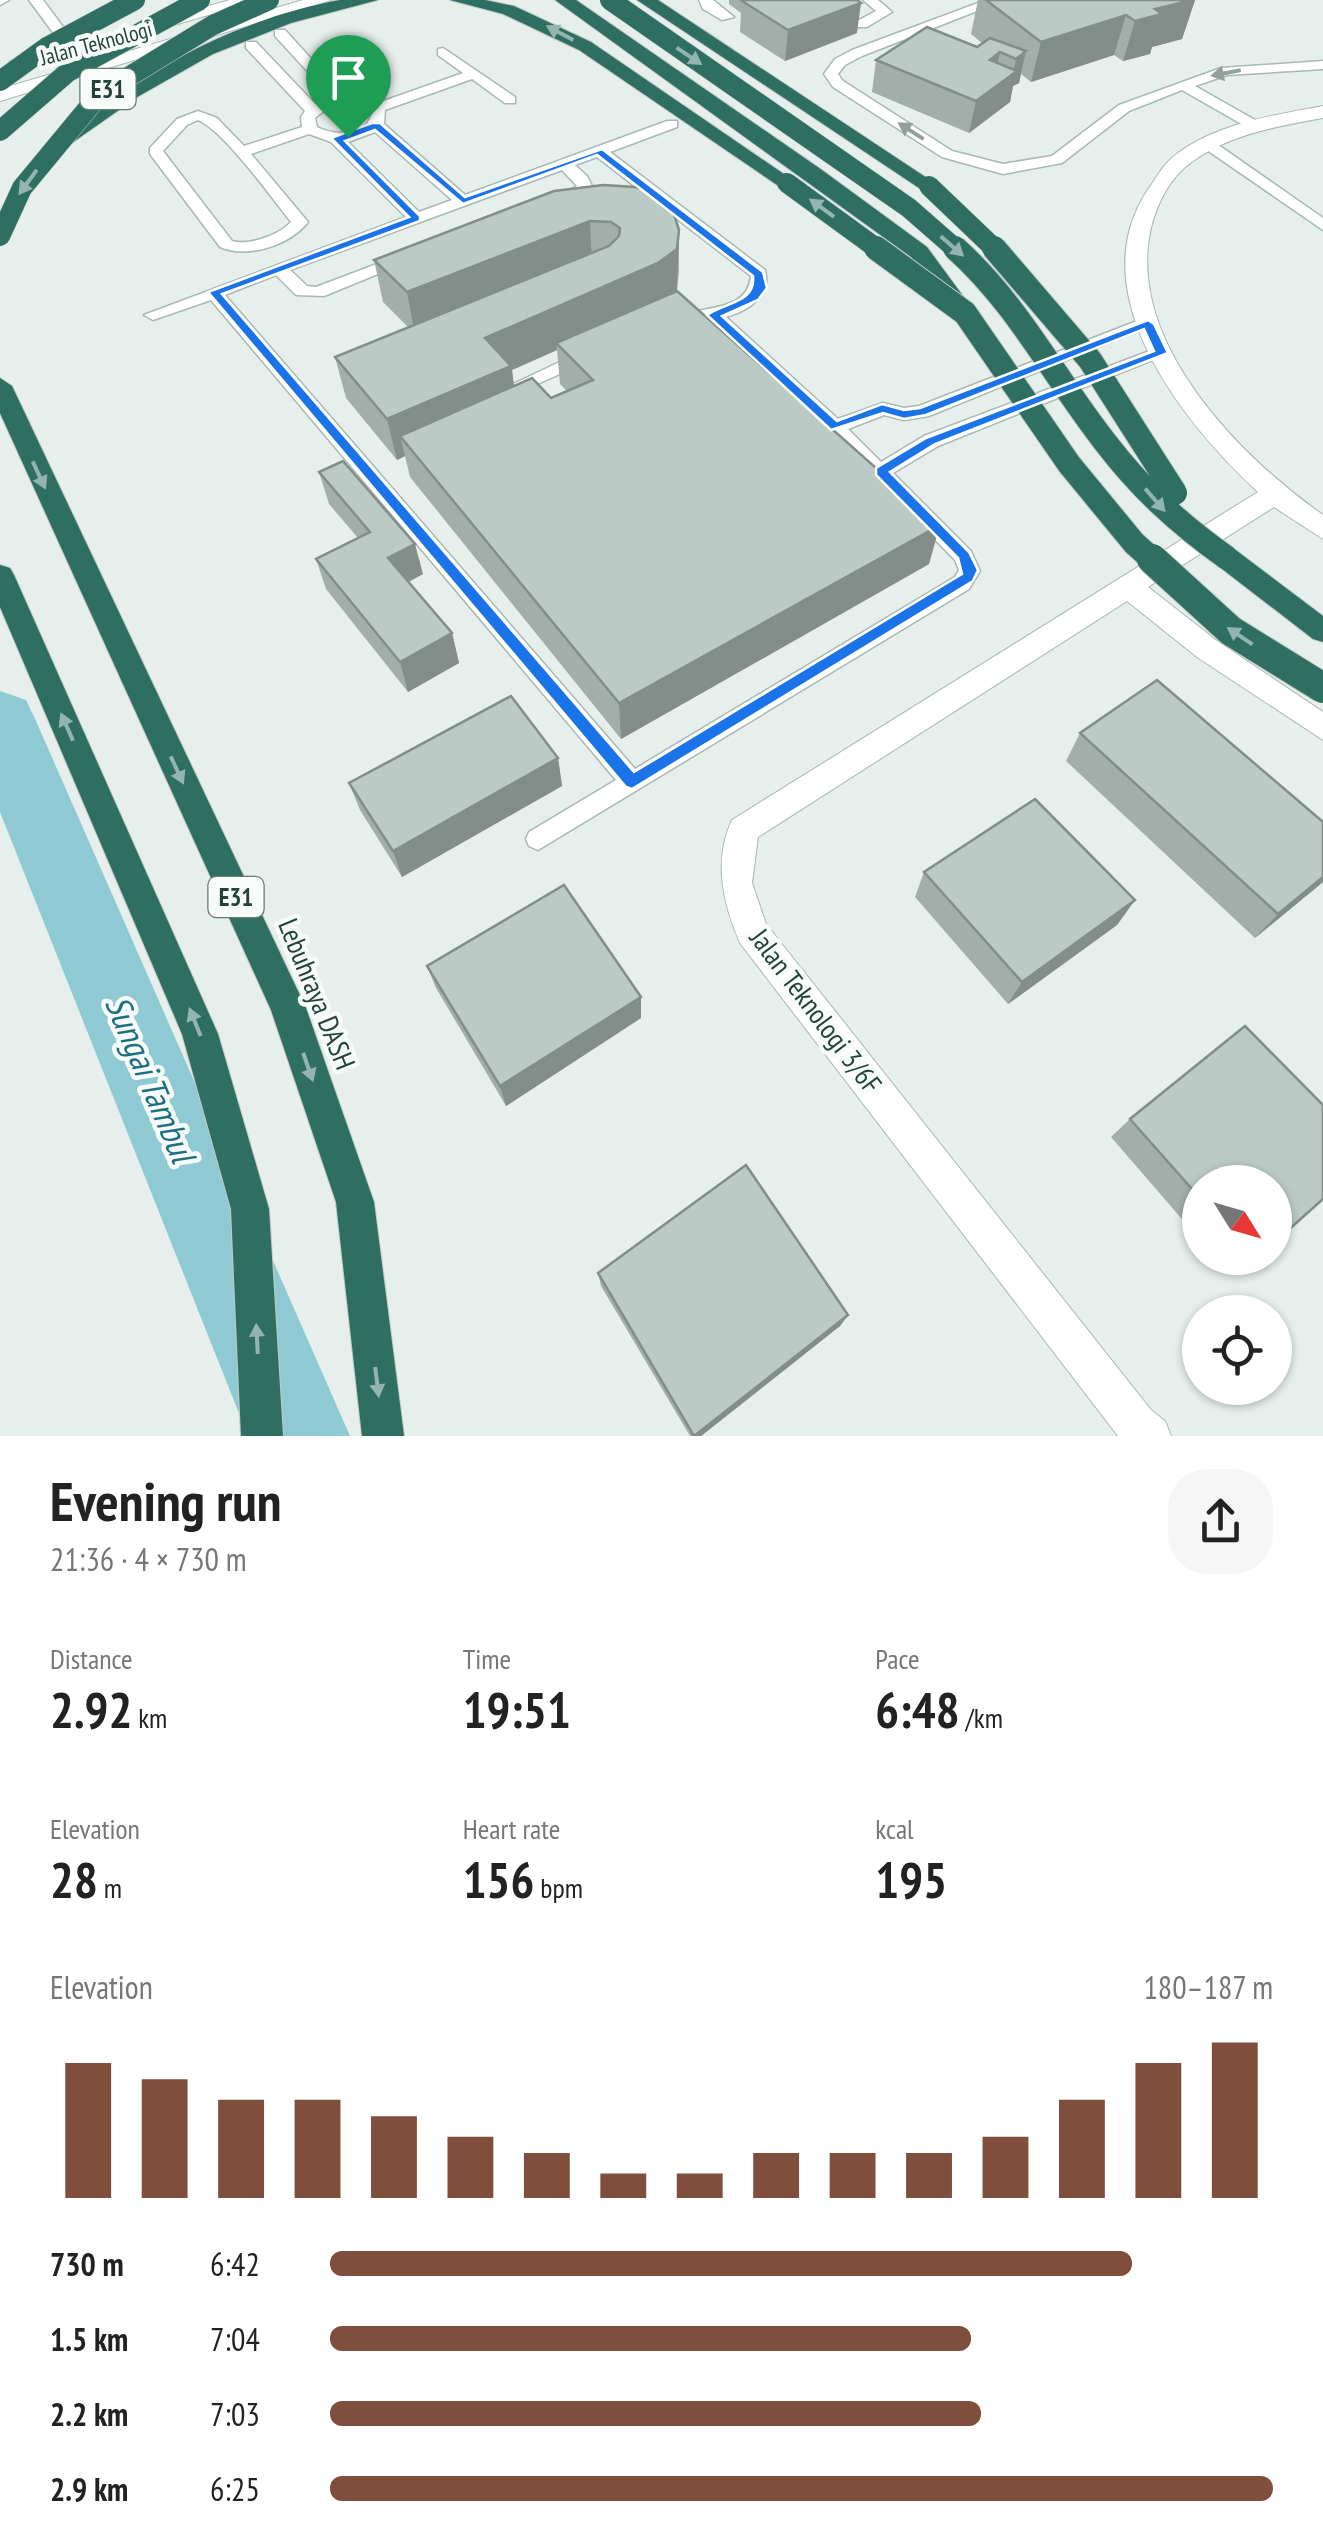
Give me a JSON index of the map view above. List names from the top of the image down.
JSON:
{
  "streets": {
    "highway": ["E31", "Lebuhraya DASH"],
    "street": ["Jalan Teknologi", "Jalan Teknologi 3/6F"]
  },
  "water": ["Sungai Tambul"],
  "north": "bottom right",
  "page": {
    "heading": ["Evening run", "21:36 · 4 × 730 m"],
    "stats": [
      ["Distance", "2.92 km"],
      ["Time", "19:51"],
      ["Pace", "6:48 /km"],
      ["Elevation", "28 m"],
      ["Heart rate", "156 bpm"],
      ["kcal", "195"]
    ],
    "chart": ["Elevation", "180–187 m"],
    "list": [
      {
        "name": "730 m",
        "note": "6:42"
      },
      {
        "name": "1.5 km",
        "note": "7:04"
      },
      {
        "name": "2.2 km",
        "note": "7:03"
      },
      {
        "name": "2.9 km",
        "note": "6:25"
      }
    ]
  }
}
